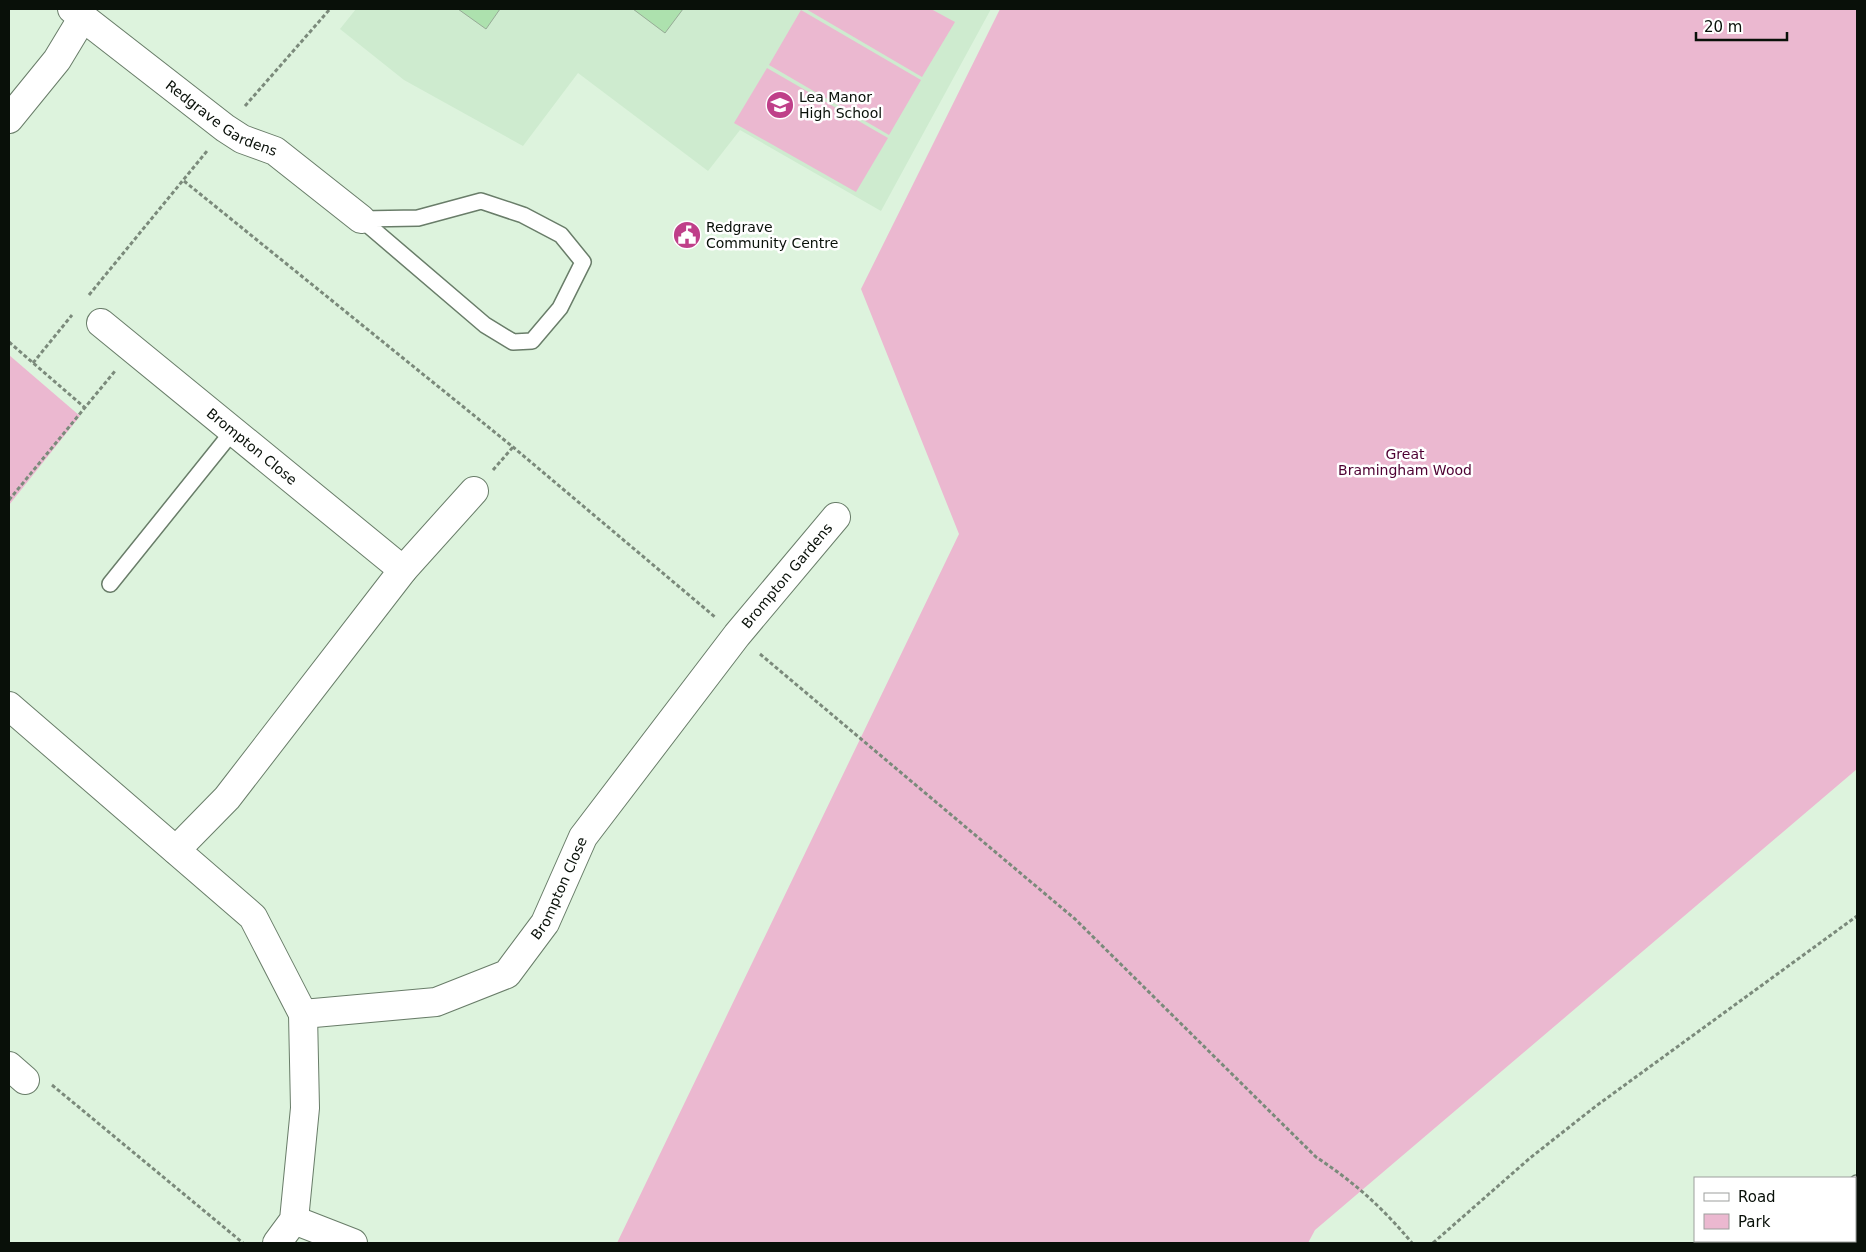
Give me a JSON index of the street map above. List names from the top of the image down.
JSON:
{
  "streets": {
    "street": ["Redgrave Gardens", "Brompton Close", "Brompton Gardens"]
  },
  "crossings": [
    ["Brompton Close", "Brompton Gardens"]
  ],
  "parks": ["Great Bramingham Wood"],
  "places": {
    "school or university": ["Lea Manor High School"],
    "public building": ["Redgrave Community Centre"]
  },
  "legend": ["Road", "Park"],
  "scale_bar": "20 m"
}
